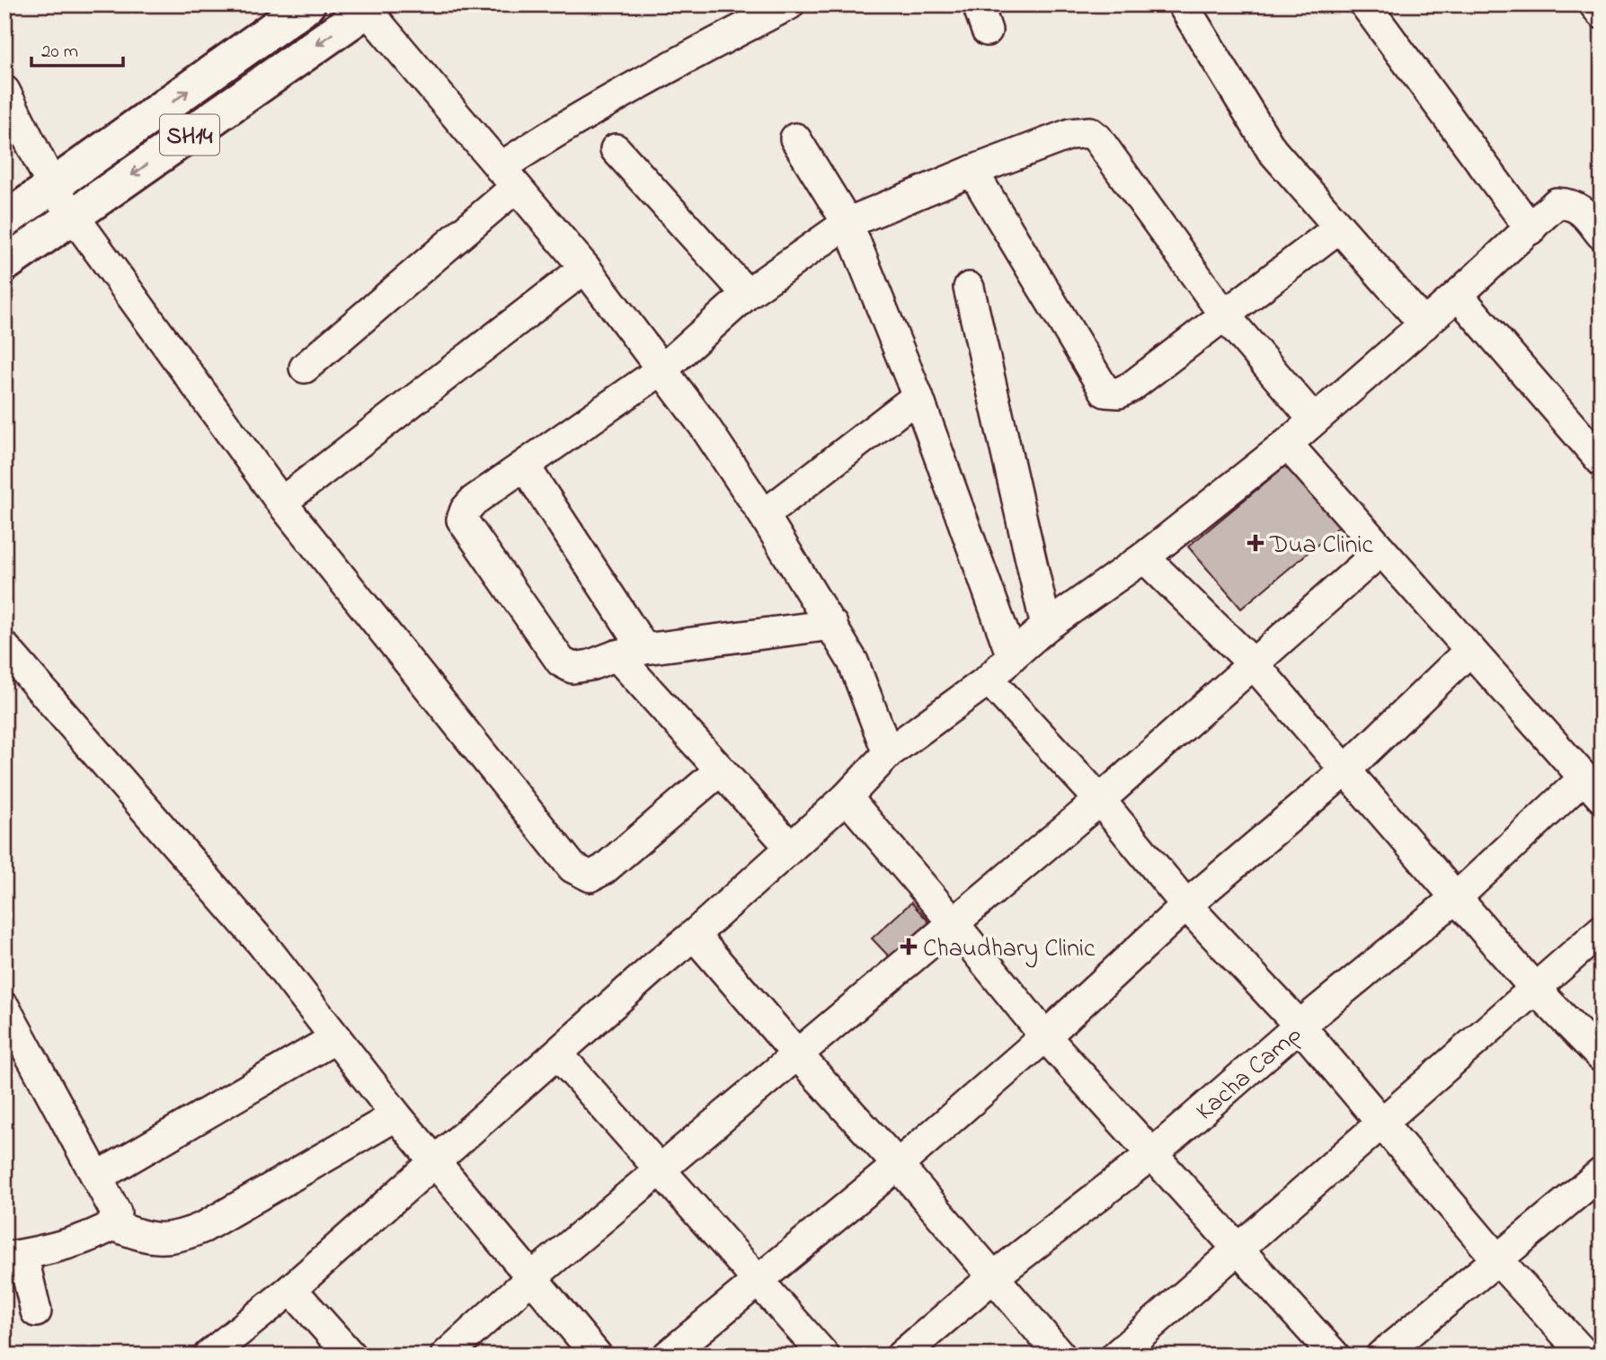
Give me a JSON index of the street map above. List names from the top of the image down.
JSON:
{
  "streets": {
    "main road": ["SH14"],
    "street": ["Kacha Camp"]
  },
  "places": {
    "health": ["Dua Clinic", "Chaudhary Clinic"]
  },
  "scale_bar": "20 m"
}
